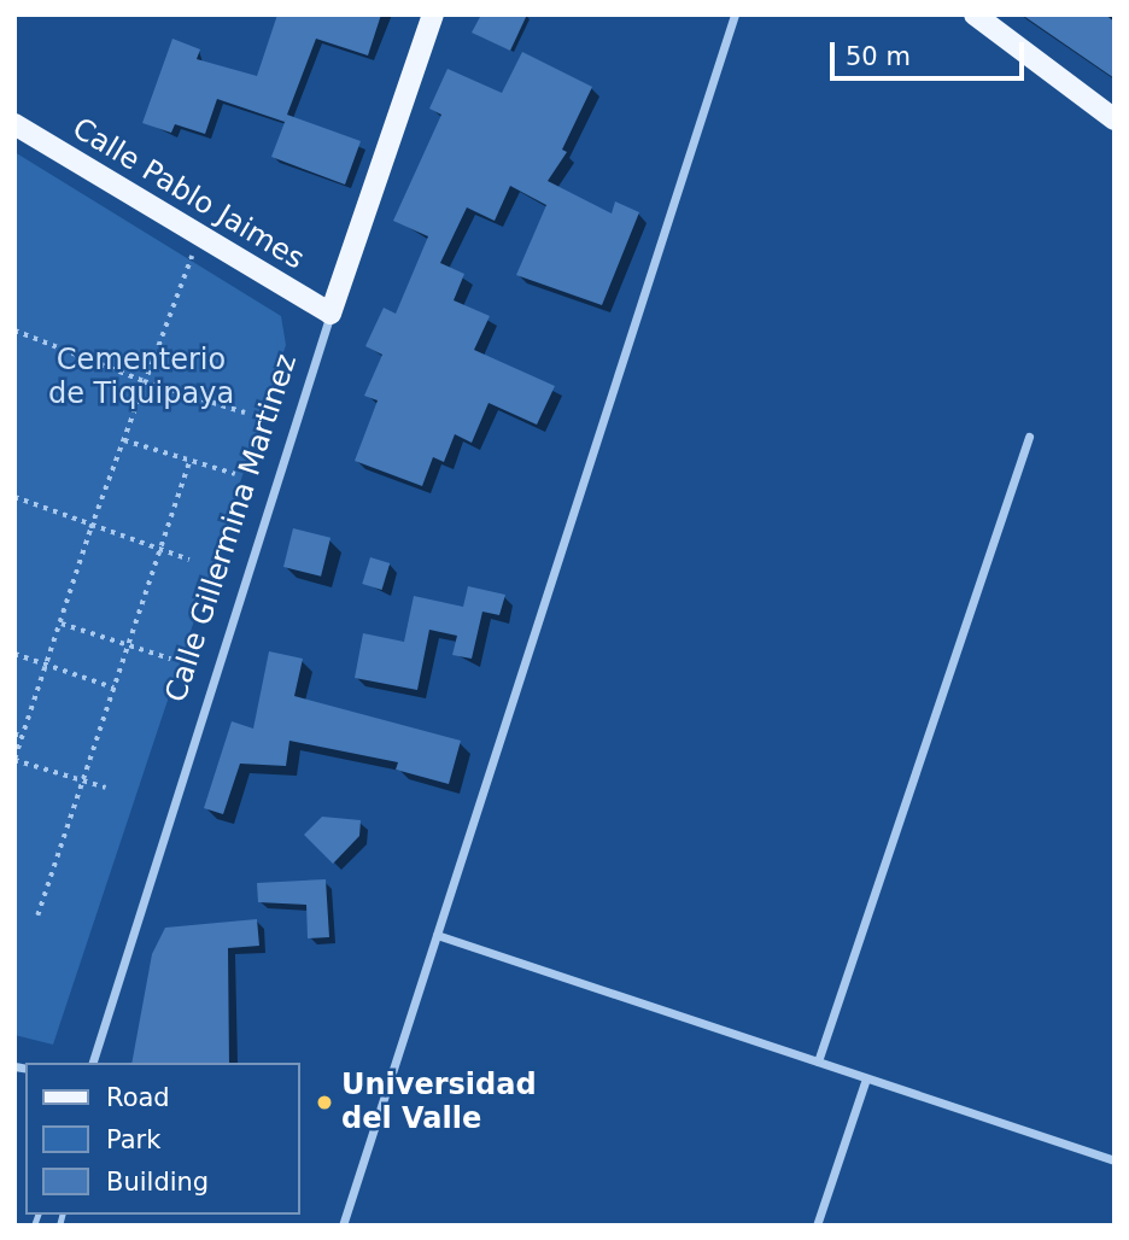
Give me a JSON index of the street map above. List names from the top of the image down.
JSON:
{
  "streets": {
    "main road": ["Calle Pablo Jaimes", "Calle Gillermina Martinez"]
  },
  "crossings": [
    ["Calle Pablo Jaimes", "Calle Gillermina Martinez"]
  ],
  "parks": ["Cementerio de Tiquipaya"],
  "places": ["Universidad del Valle"],
  "legend": ["Road", "Park", "Building"],
  "scale_bar": "50 m"
}
